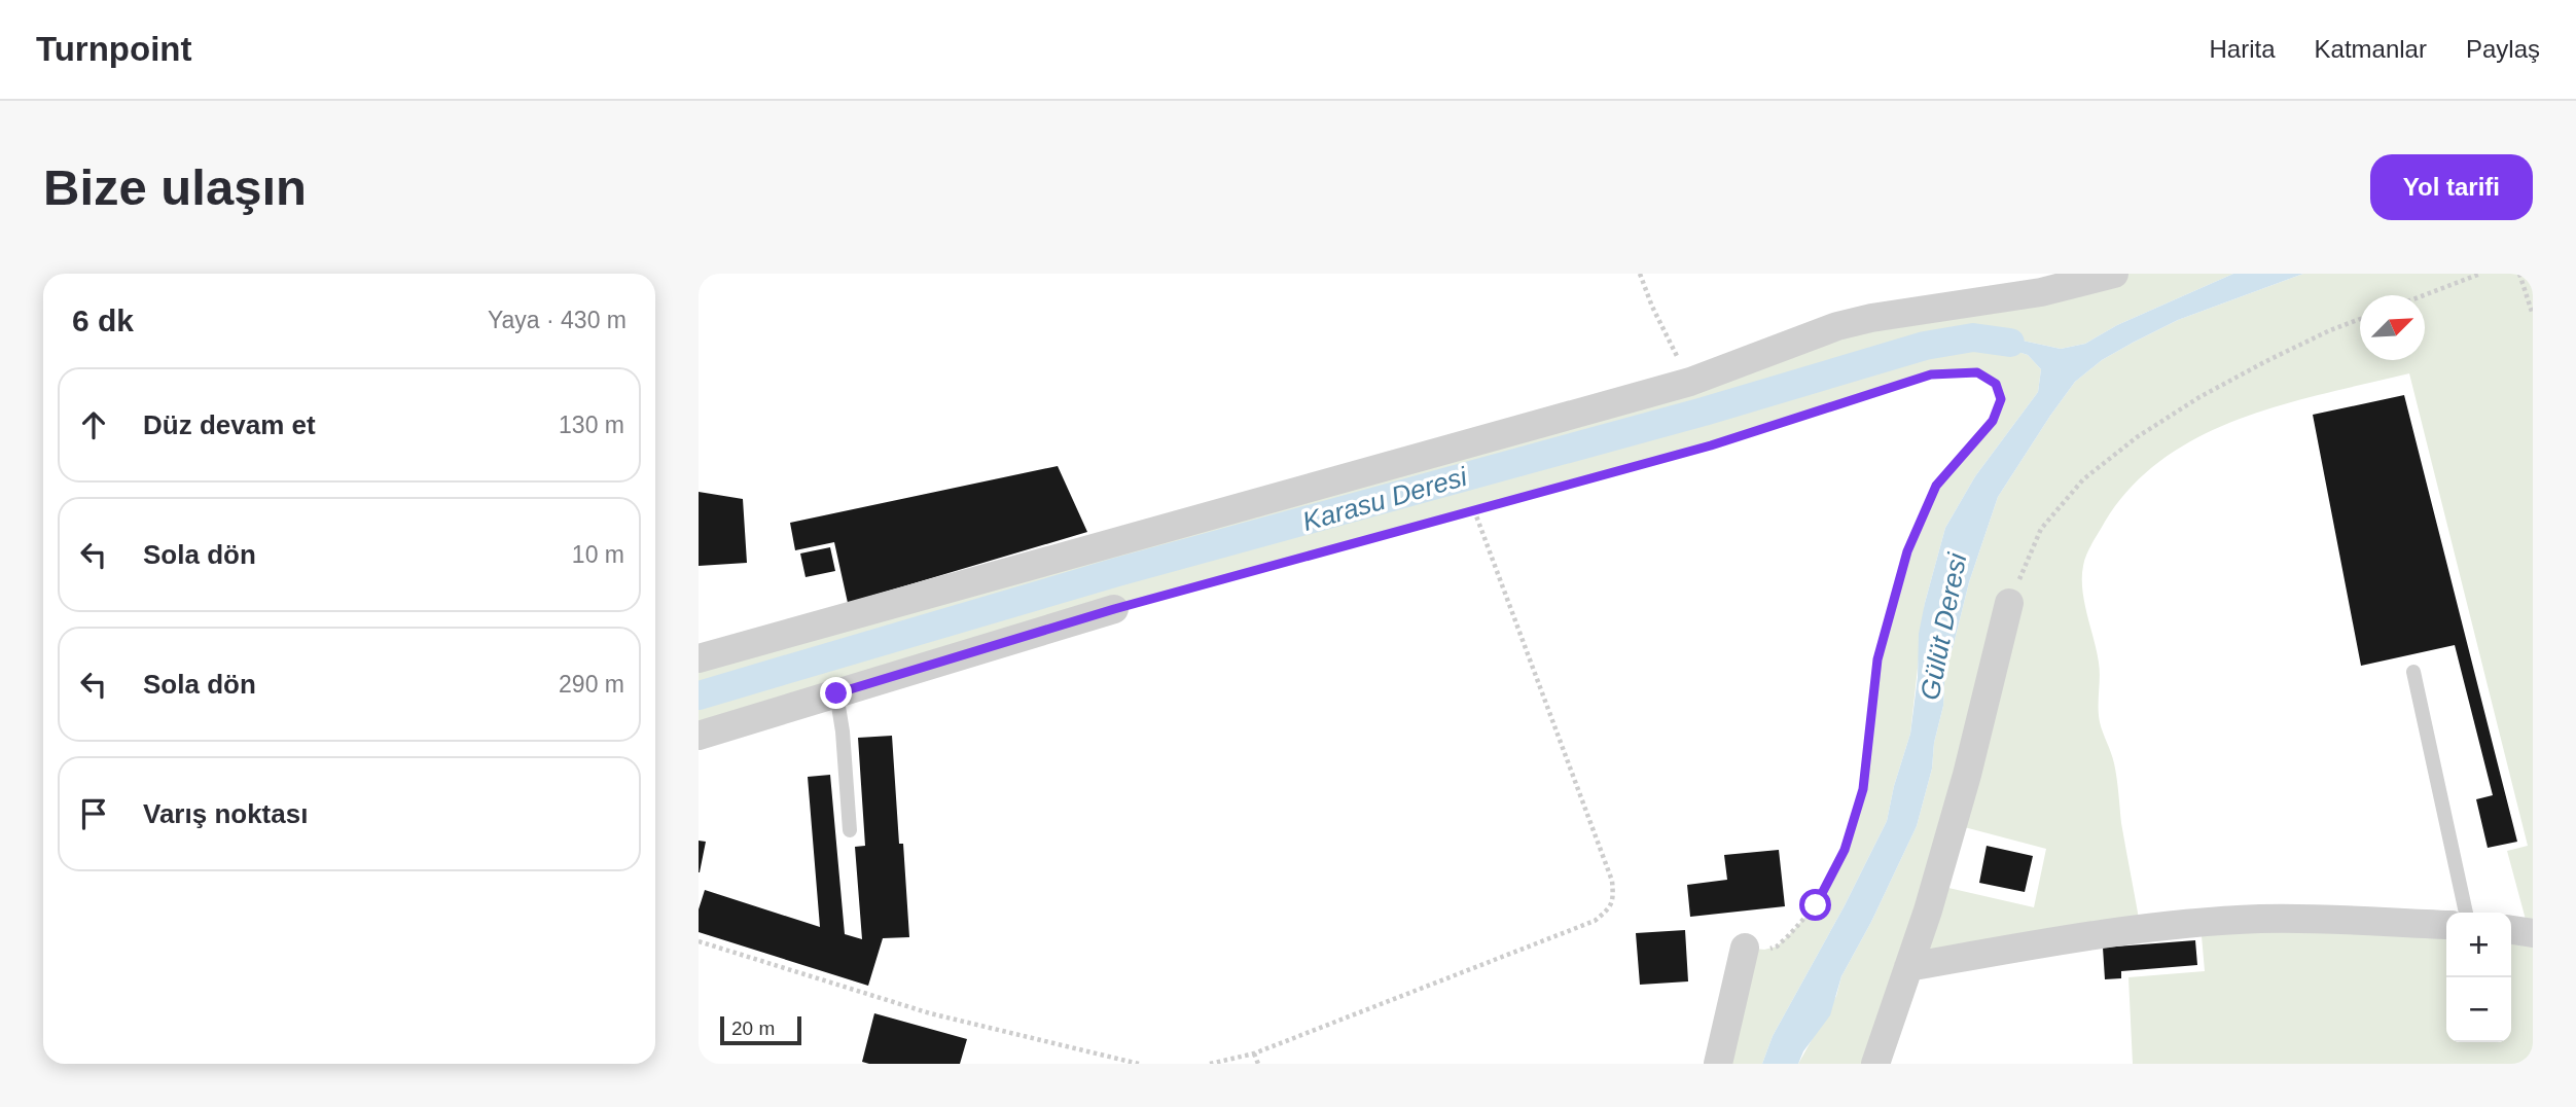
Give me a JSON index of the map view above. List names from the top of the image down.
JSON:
{
  "water": ["Karasu Deresi", "Gülüt Deresi"],
  "scale_bar": "20 m",
  "north": "top right",
  "page": {
    "header": "Turnpoint",
    "nav": ["Harita", "Katmanlar", "Paylaş"],
    "buttons": "Yol tarifi",
    "title": "Bize ulaşın",
    "heading": ["6 dk", "Yaya · 430 m"],
    "list": [
      ["Düz devam et", "130 m"],
      ["Sola dön", "10 m"],
      ["Sola dön", "290 m"],
      "Varış noktası"
    ],
    "map_buttons": ["+", "−"],
    "scale": "20 m"
  }
}
